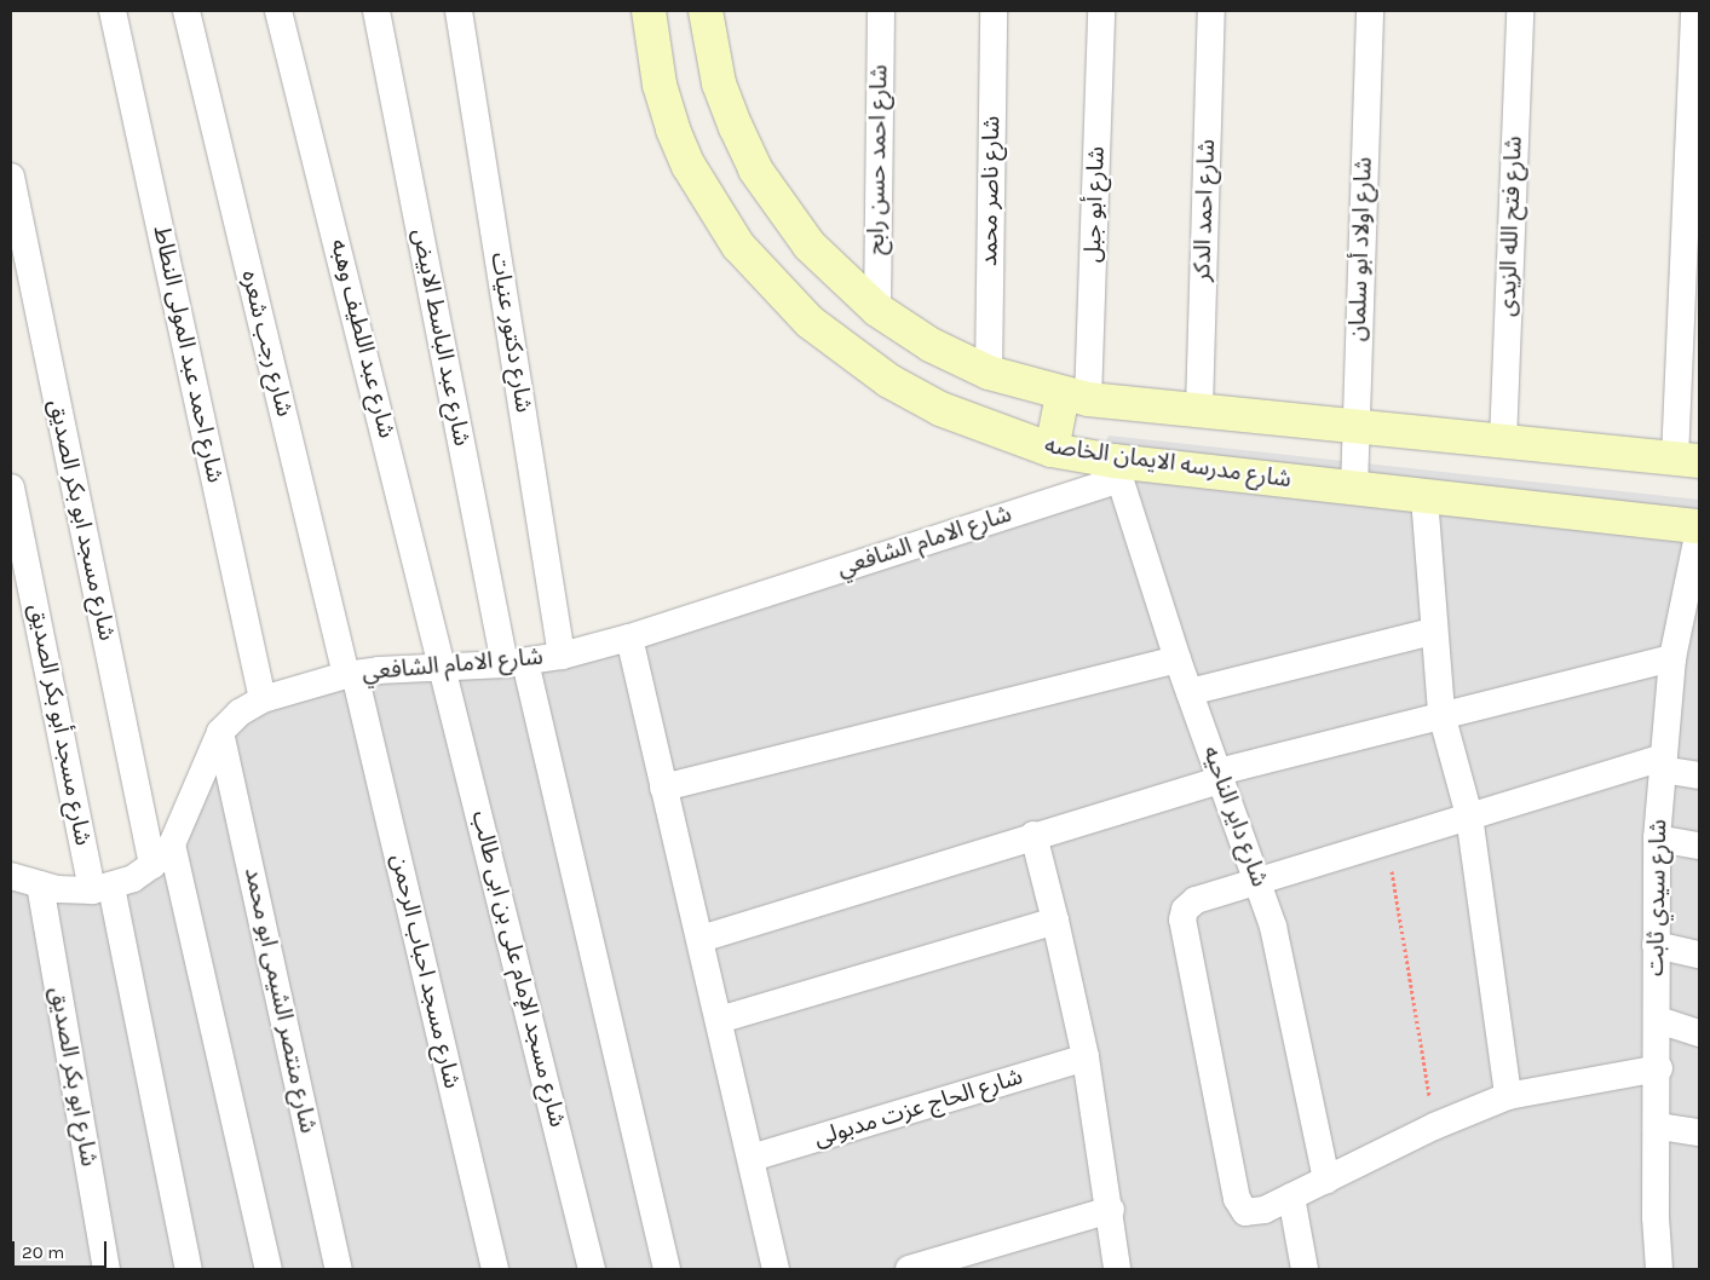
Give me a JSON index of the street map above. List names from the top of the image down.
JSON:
{
  "streets": {
    "street": [
      "شارع احمد حسن رابح",
      "شارع ناصر محمد",
      "شارع أبو جبل",
      "شارع احمد الدكر",
      "شارع فتح الله الزيدى",
      "شارع اولاد أبو سلمان",
      "شارع دكتور عنيات",
      "شارع عبد الباسط الابيض",
      "شارع عبد اللطيف وهبه",
      "شارع رجب شعره",
      "شارع احمد عبد المولى النطاط",
      "شارع مدرسه الايمان الخاصه",
      "شارع مسجد ابو بكر الصديق",
      "شارع الامام الشافعي",
      "شارع مسجد أبو بكر الصديق",
      "شارع داير الناحيه",
      "شارع سيدي ثابت",
      "شارع مسجد الإمام على بن ابى طالب",
      "شارع مسجد احباب الرحمن",
      "شارع منتصر الشيمى ابو محمد",
      "شارع ابو بكر الصديق",
      "شارع الحاج عزت مدبولى"
    ]
  },
  "crossings": [
    ["شارع اولاد أبو سلمان", "شارع مدرسه الايمان الخاصه"],
    ["شارع دكتور عنيات", "شارع الامام الشافعي"],
    ["شارع عبد الباسط الابيض", "شارع الامام الشافعي"],
    ["شارع عبد اللطيف وهبه", "شارع الامام الشافعي"],
    ["شارع عبد اللطيف وهبه", "شارع مسجد الإمام على بن ابى طالب"],
    ["شارع رجب شعره", "شارع الامام الشافعي"],
    ["شارع رجب شعره", "شارع مسجد احباب الرحمن"],
    ["شارع احمد عبد المولى النطاط", "شارع الامام الشافعي"],
    ["شارع مدرسه الايمان الخاصه", "شارع الامام الشافعي"],
    ["شارع مدرسه الايمان الخاصه", "شارع داير الناحيه"],
    ["شارع مدرسه الايمان الخاصه", "شارع سيدي ثابت"],
    ["شارع مسجد ابو بكر الصديق", "شارع الامام الشافعي"],
    ["شارع الامام الشافعي", "شارع مسجد أبو بكر الصديق"],
    ["شارع الامام الشافعي", "شارع داير الناحيه"],
    ["شارع الامام الشافعي", "شارع مسجد الإمام على بن ابى طالب"],
    ["شارع الامام الشافعي", "شارع مسجد احباب الرحمن"],
    ["شارع الامام الشافعي", "شارع منتصر الشيمى ابو محمد"],
    ["شارع الامام الشافعي", "شارع ابو بكر الصديق"]
  ],
  "scale_bar": "20 m"
}
